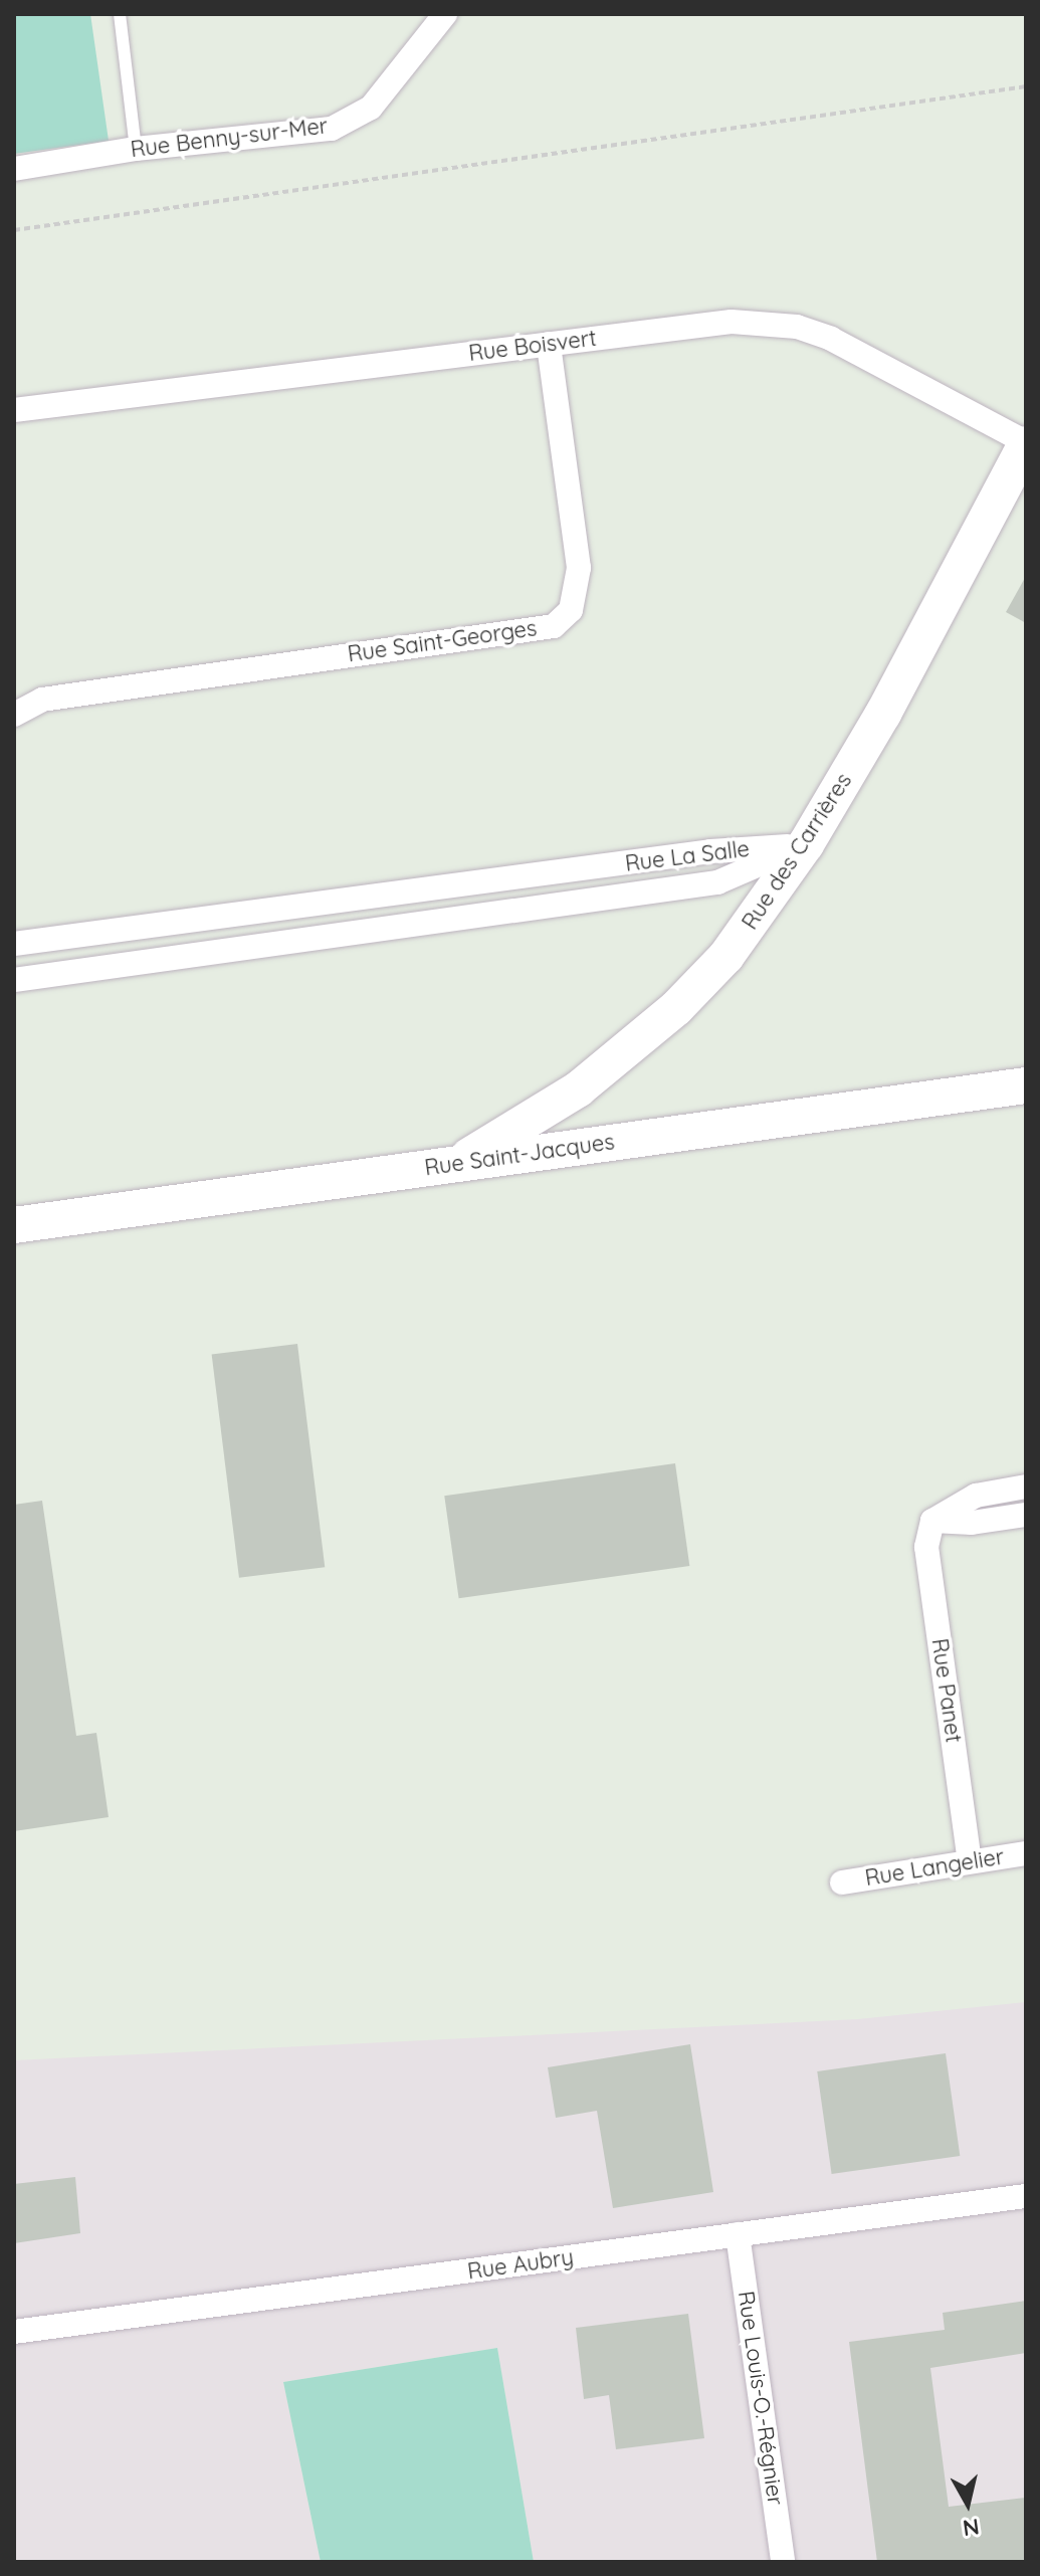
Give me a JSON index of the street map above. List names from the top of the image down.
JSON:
{
  "streets": {
    "main road": ["Rue des Carrières", "Rue Saint-Jacques"],
    "street": [
      "Rue Benny-sur-Mer",
      "Rue Boisvert",
      "Rue Saint-Georges",
      "Rue La Salle",
      "Rue Panet",
      "Rue Langelier",
      "Rue Aubry",
      "Rue Louis-O.-Régnier"
    ]
  },
  "crossings": [
    ["Rue Boisvert", "Rue Saint-Georges"],
    ["Rue Boisvert", "Rue des Carrières"],
    ["Rue des Carrières", "Rue La Salle"],
    ["Rue des Carrières", "Rue Saint-Jacques"],
    ["Rue Panet", "Rue Langelier"],
    ["Rue Aubry", "Rue Louis-O.-Régnier"]
  ],
  "north": "bottom"
}
